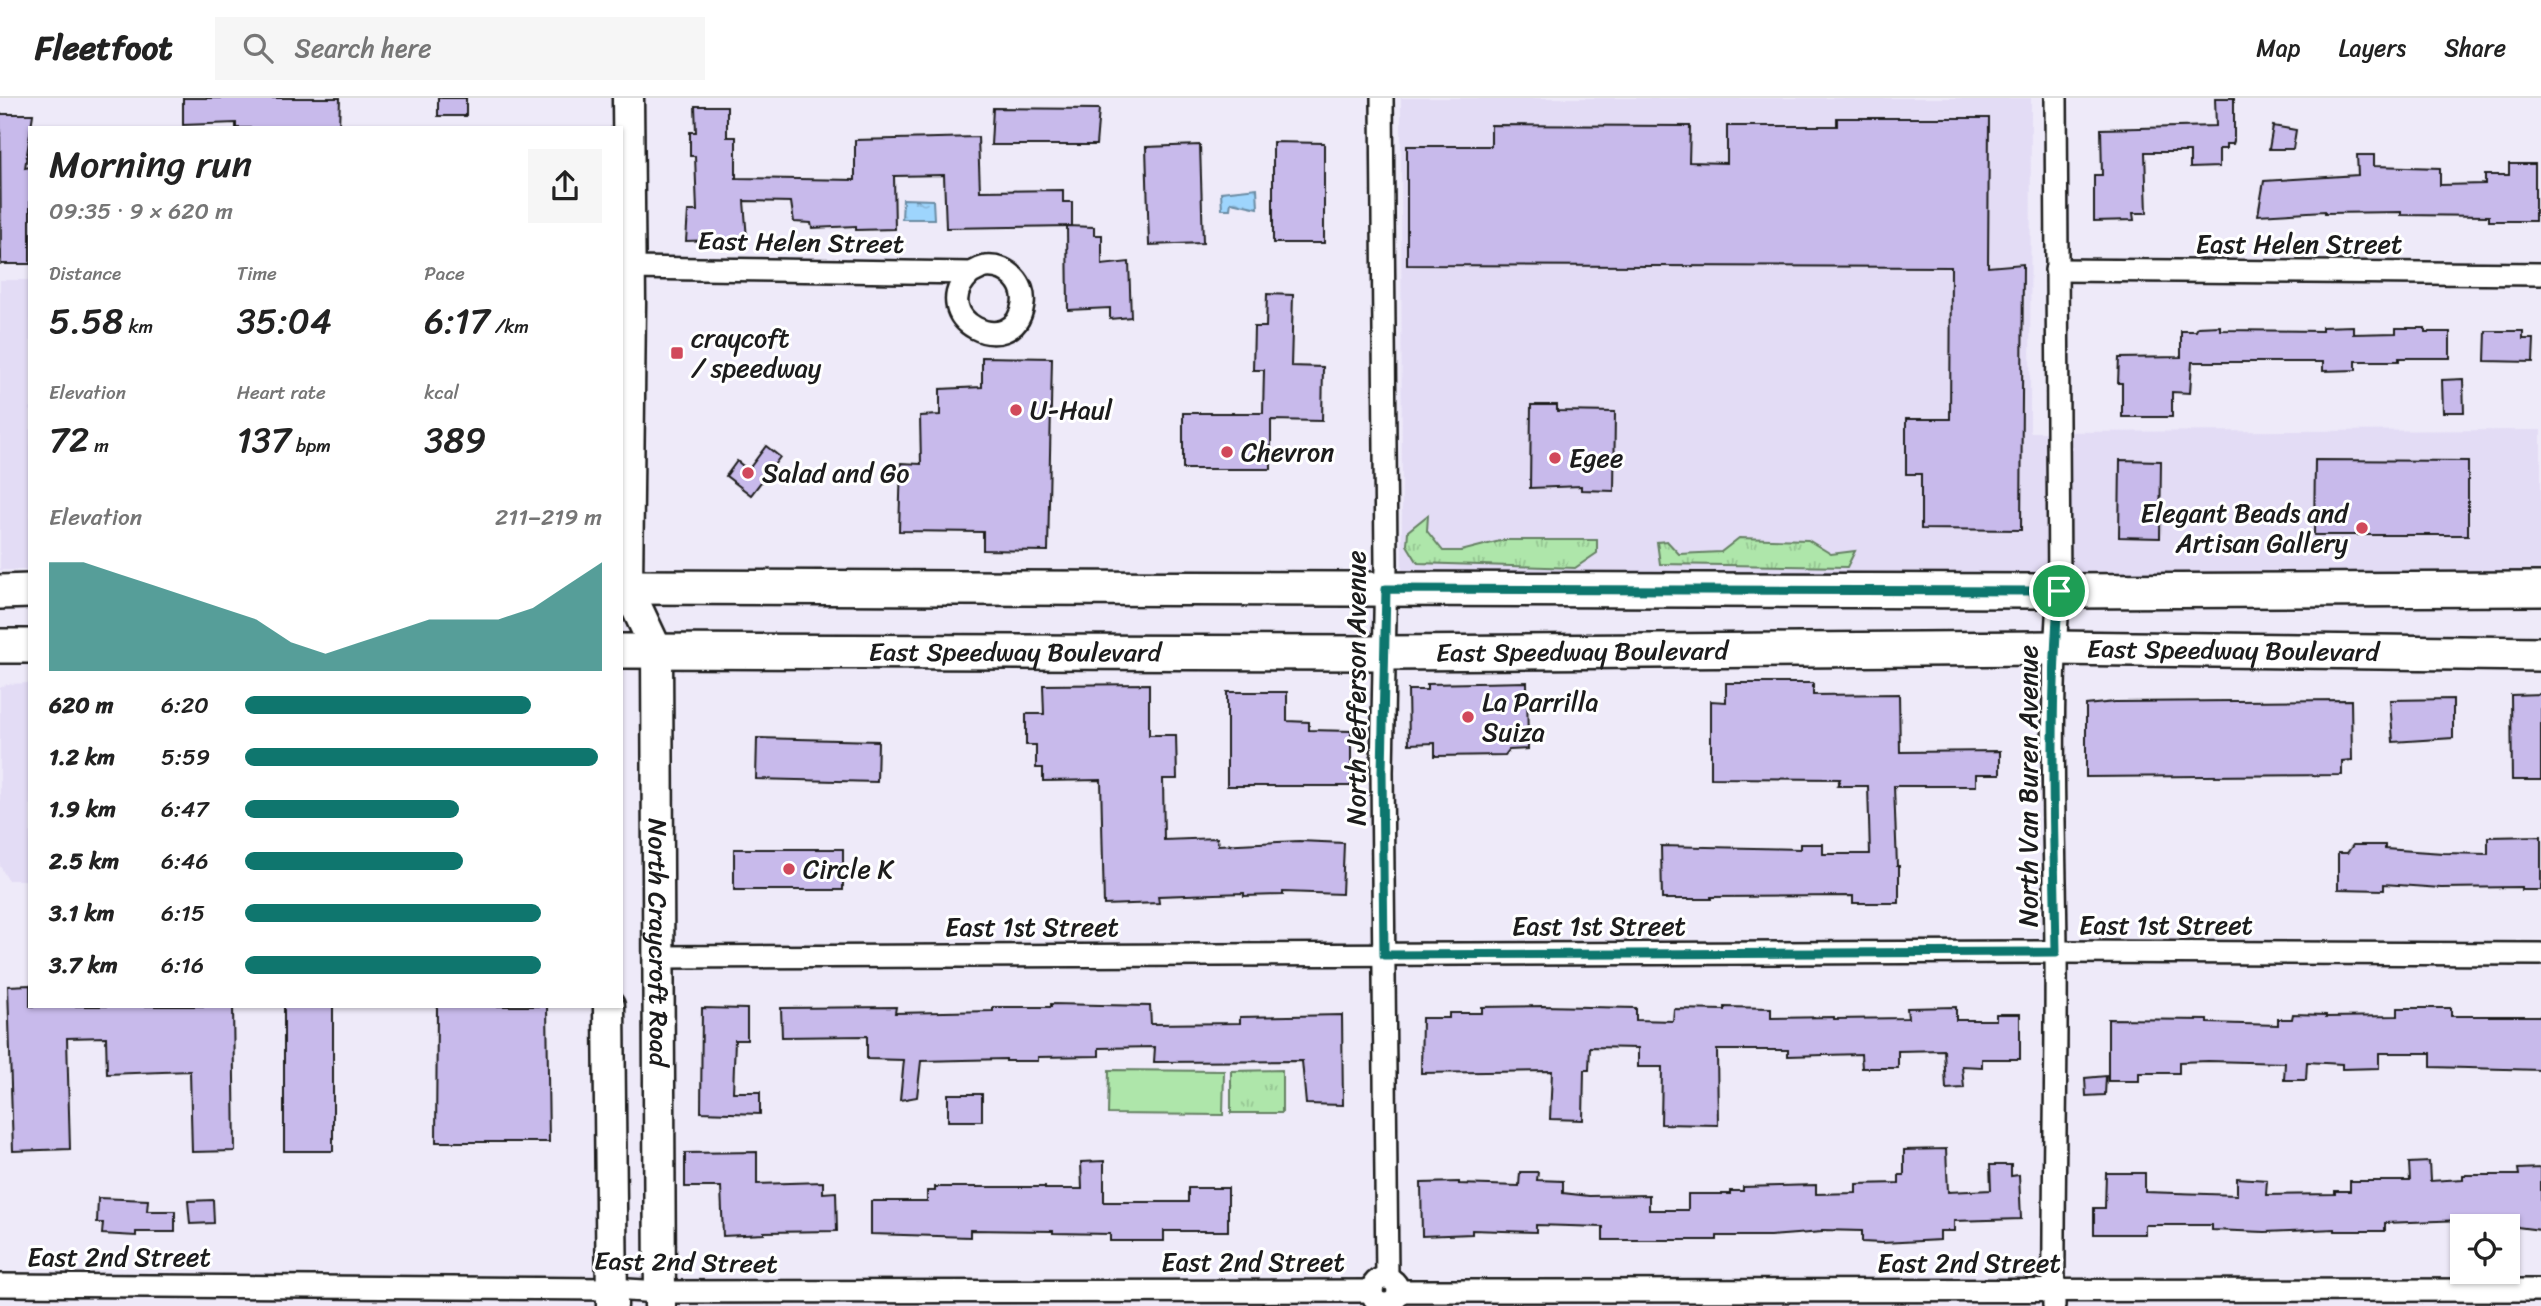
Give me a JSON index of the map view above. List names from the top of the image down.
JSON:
{
  "streets": {
    "main road": ["East Speedway Boulevard", "North Craycroft Road"],
    "street": [
      "East Helen Street",
      "North Jefferson Avenue",
      "North Van Buren Avenue",
      "East 1st Street",
      "East 2nd Street"
    ]
  },
  "crossings": [
    ["East Helen Street", "North Van Buren Avenue"],
    ["East Helen Street", "North Craycroft Road"],
    ["East Speedway Boulevard", "North Jefferson Avenue"],
    ["East Speedway Boulevard", "North Van Buren Avenue"],
    ["East Speedway Boulevard", "North Craycroft Road"],
    ["North Jefferson Avenue", "East 1st Street"],
    ["North Jefferson Avenue", "East 2nd Street"],
    ["North Van Buren Avenue", "East 1st Street"],
    ["North Van Buren Avenue", "East 2nd Street"],
    ["East 1st Street", "North Craycroft Road"],
    ["North Craycroft Road", "East 2nd Street"]
  ],
  "places": {
    "transit": ["craycoft / speedway"],
    "other": [
      "U-Haul",
      "Chevron",
      "Egee",
      "Salad and Go",
      "Elegant Beads and Artisan Gallery",
      "La Parrilla Suiza",
      "Circle K"
    ]
  },
  "page": {
    "header": "Fleetfoot",
    "search": "Search here",
    "nav": ["Map", "Layers", "Share"],
    "heading": ["Morning run", "09:35 · 9 × 620 m"],
    "stats": [
      ["Distance", "5.58 km"],
      ["Time", "35:04"],
      ["Pace", "6:17 /km"],
      ["Elevation", "72 m"],
      ["Heart rate", "137 bpm"],
      ["kcal", "389"]
    ],
    "chart": ["Elevation", "211–219 m"],
    "list": [
      {
        "name": "620 m",
        "note": "6:20"
      },
      {
        "name": "1.2 km",
        "note": "5:59"
      },
      {
        "name": "1.9 km",
        "note": "6:47"
      },
      {
        "name": "2.5 km",
        "note": "6:46"
      },
      {
        "name": "3.1 km",
        "note": "6:15"
      },
      {
        "name": "3.7 km",
        "note": "6:16"
      }
    ]
  }
}
